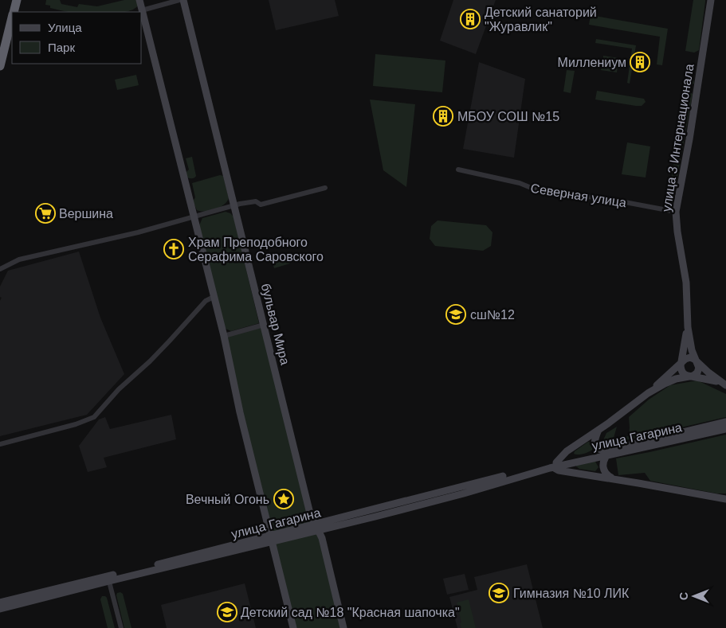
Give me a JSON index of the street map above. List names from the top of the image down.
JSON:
{
  "streets": {
    "main road": ["улица 3 Интернационала", "бульвар Мира", "улица Гагарина"],
    "street": ["Северная улица"]
  },
  "crossings": [
    ["улица 3 Интернационала", "Северная улица"],
    ["улица 3 Интернационала", "улица Гагарина"],
    ["бульвар Мира", "улица Гагарина"]
  ],
  "places": {
    "building": ["Детский санаторий \"Журавлик\"", "Миллениум", "МБОУ СОШ №15"],
    "supermarket": ["Вершина"],
    "church": ["Храм Преподобного Серафима Саровского"],
    "school or university": ["сш№12", "Гимназия №10 ЛИК", "Детский сад №18 \"Красная шапочка\""],
    "place": ["Вечный Огонь"]
  },
  "legend": ["Улица", "Парк"],
  "north": "left"
}
